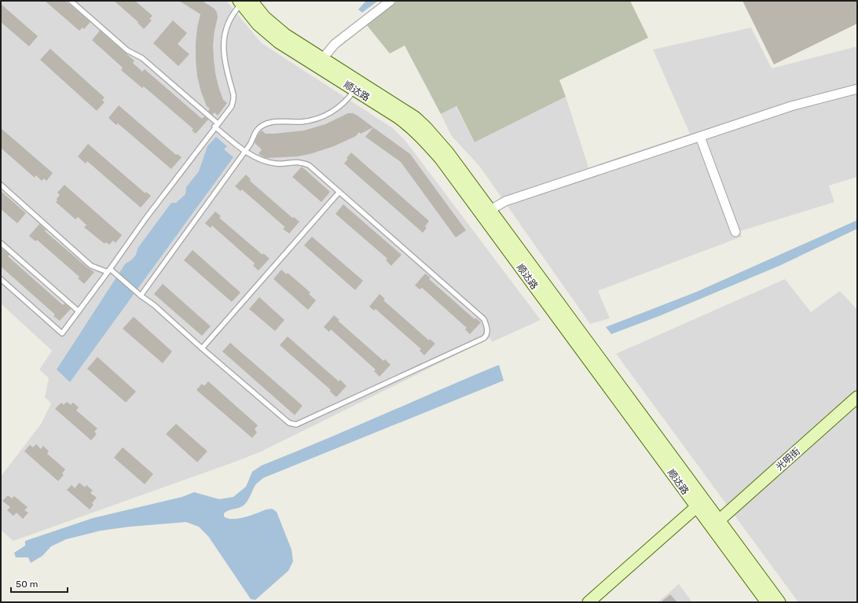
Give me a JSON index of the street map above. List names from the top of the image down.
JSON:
{
  "streets": {
    "main road": ["顺达路", "光明街"]
  },
  "crossings": [
    ["顺达路", "光明街"]
  ],
  "scale_bar": "50 m"
}
